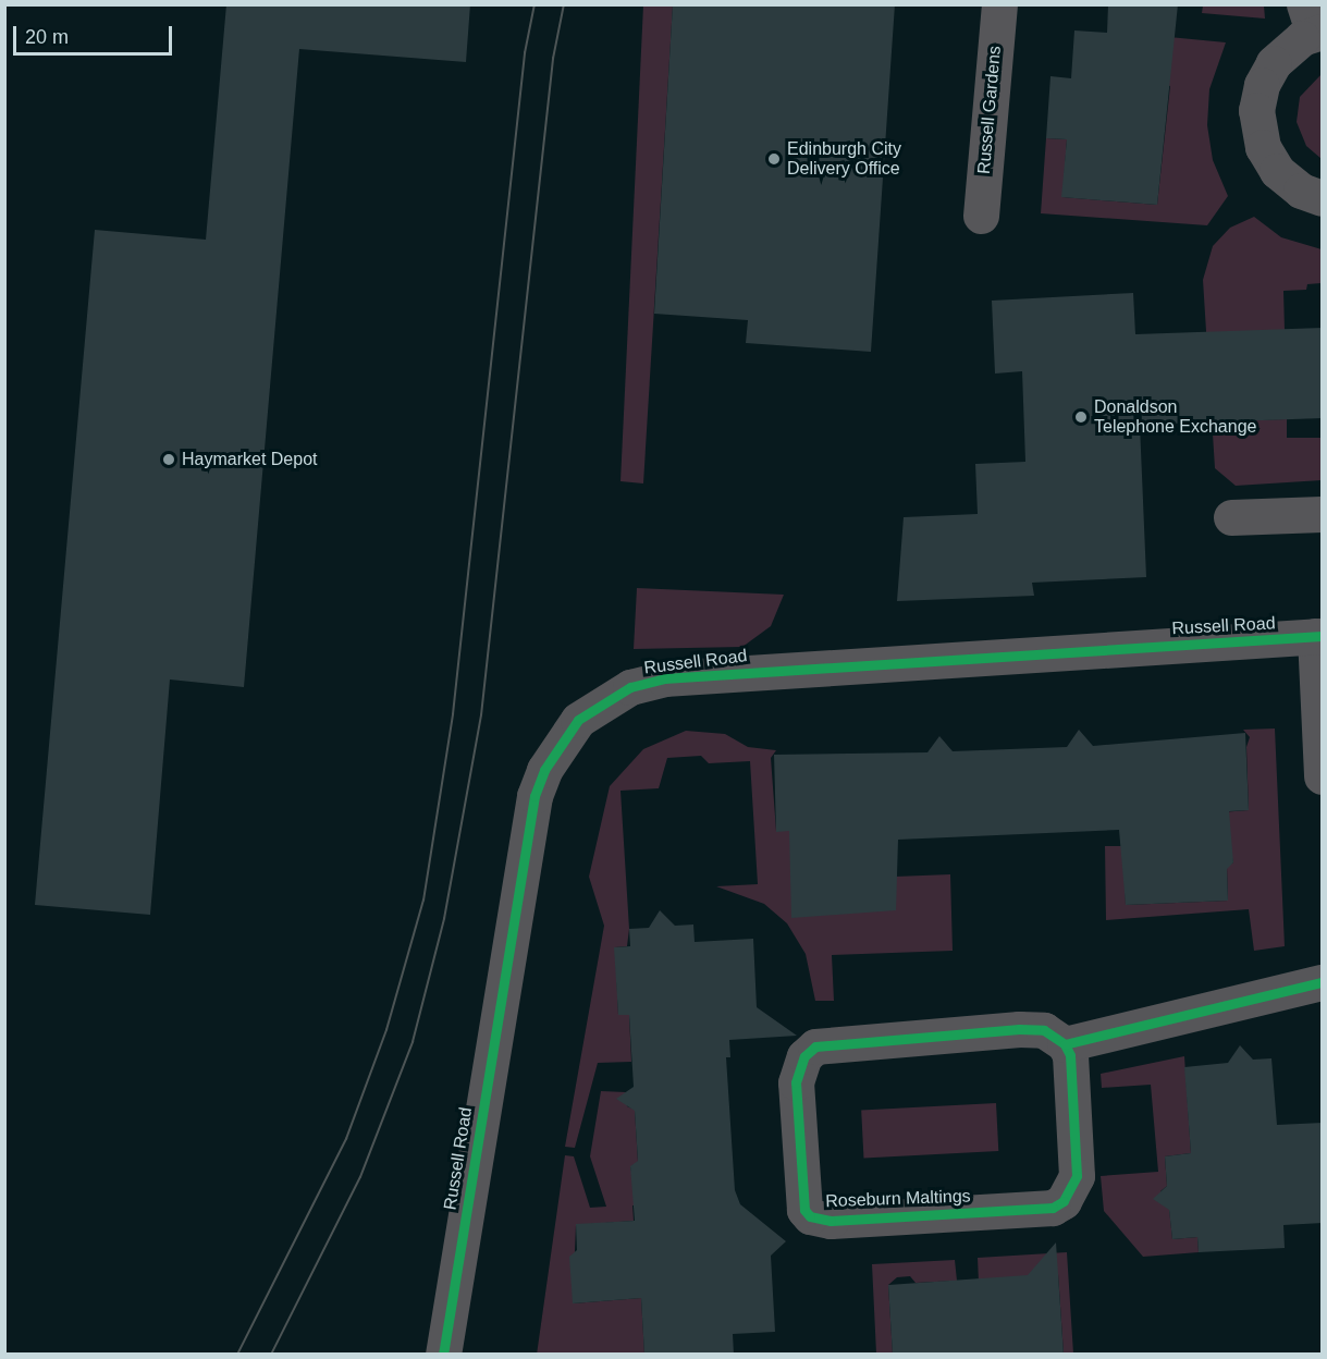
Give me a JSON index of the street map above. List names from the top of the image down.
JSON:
{
  "streets": {
    "street": ["Russell Gardens", "Russell Road", "Roseburn Maltings"]
  },
  "places": ["Edinburgh City Delivery Office", "Donaldson Telephone Exchange", "Haymarket Depot"],
  "scale_bar": "20 m"
}
